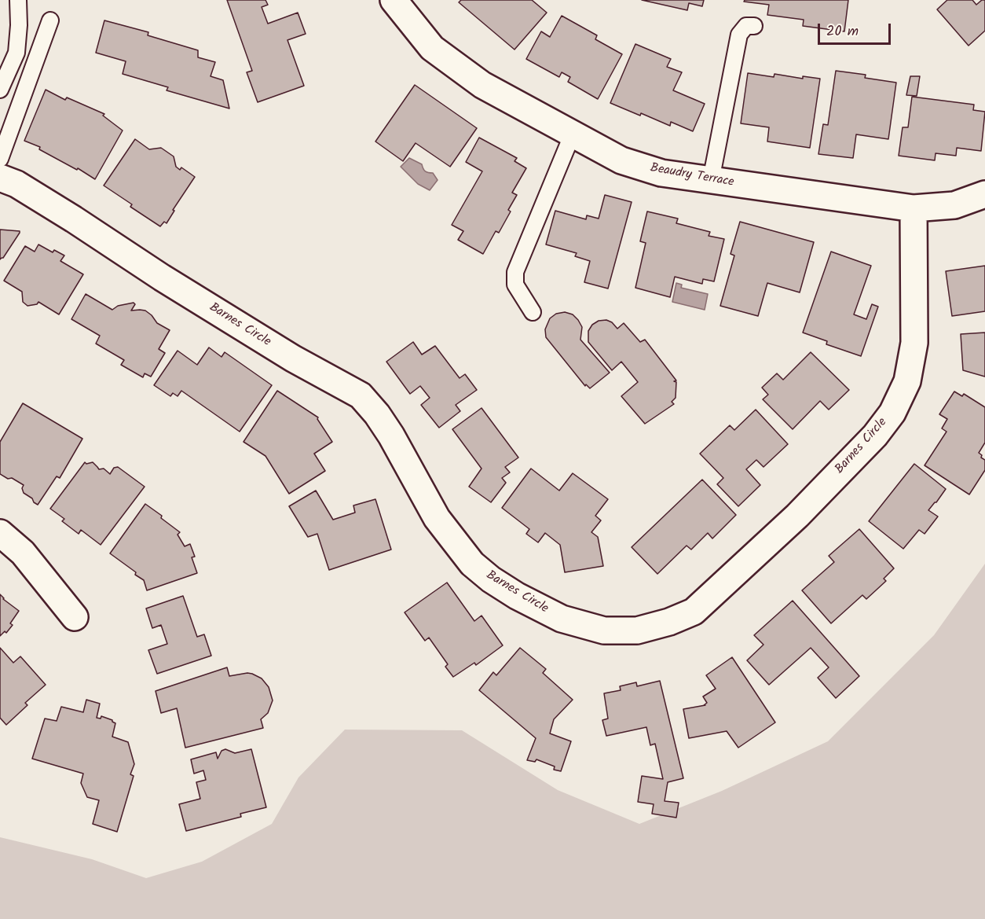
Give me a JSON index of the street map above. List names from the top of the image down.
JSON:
{
  "streets": {
    "street": ["Beaudry Terrace", "Barnes Circle"]
  },
  "crossings": [
    ["Beaudry Terrace", "Barnes Circle"]
  ],
  "scale_bar": "20 m"
}
